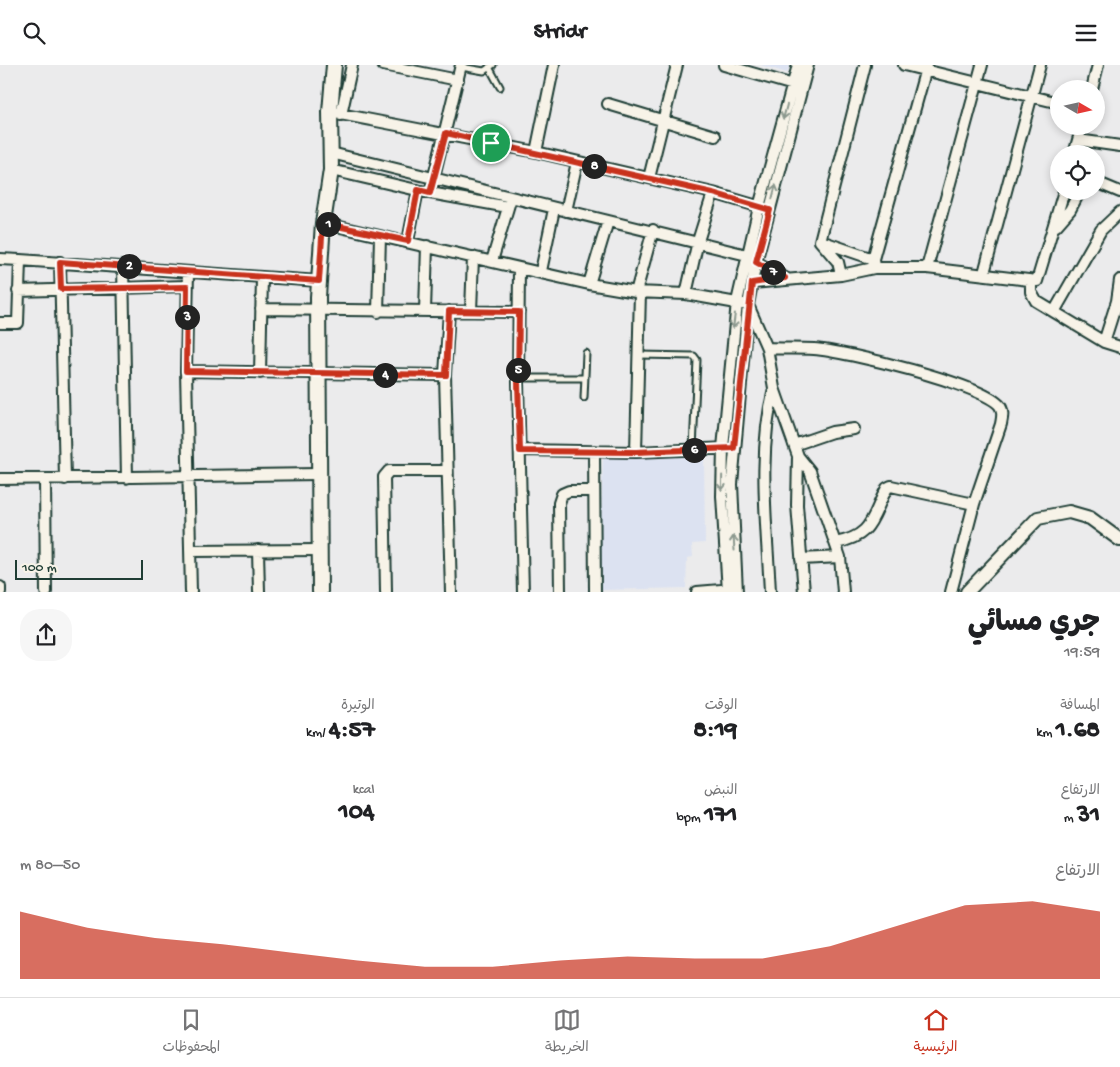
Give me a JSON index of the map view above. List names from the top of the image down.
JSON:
{
  "scale_bar": "100 m",
  "north": "right",
  "page": {
    "header": "Stridr",
    "pins": [
      "8",
      "1",
      "2",
      "7",
      "3",
      "5",
      "4",
      "6"
    ],
    "scale": "100 m",
    "heading": ["جري مسائي", "19:59"],
    "stats": [
      ["المسافة", "1.68 km"],
      ["الوقت", "8:19"],
      ["الوتيرة", "4:57 /km"],
      ["الارتفاع", "31 m"],
      ["النبض", "171 bpm"],
      ["kcal", "104"]
    ],
    "chart": ["الارتفاع", "50–80 m"],
    "tabs": ["الرئيسية", "الخريطة", "المحفوظات"]
  }
}
